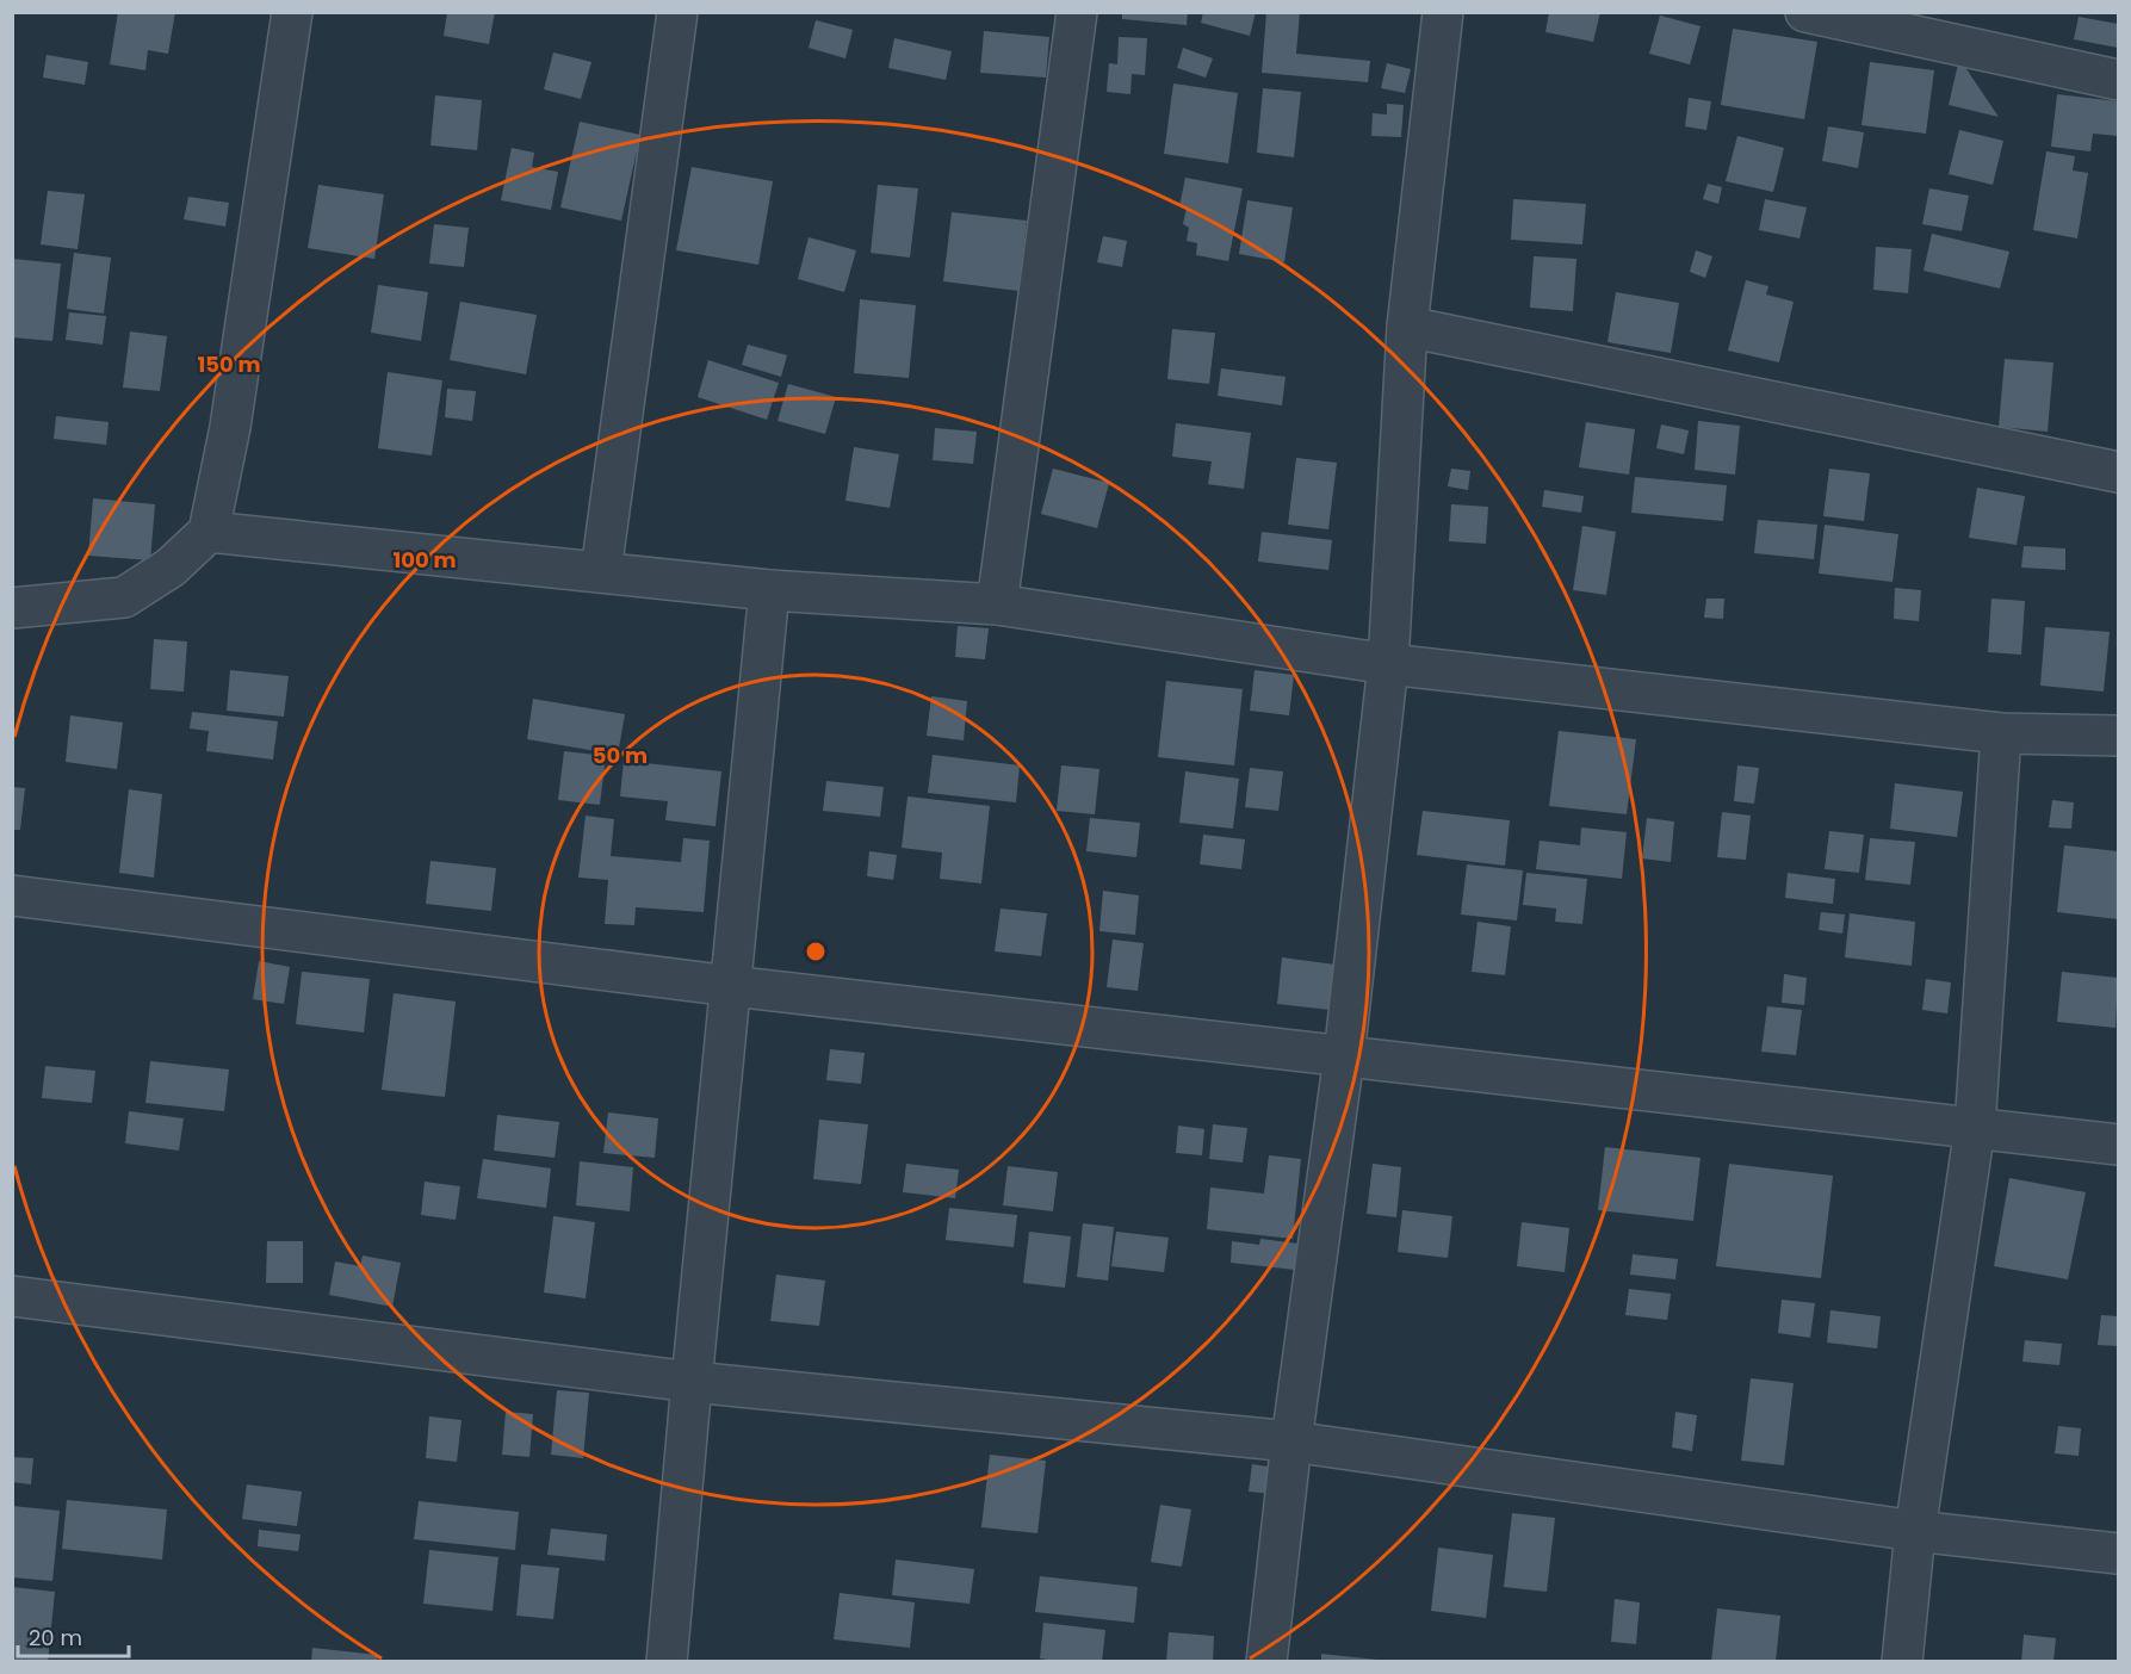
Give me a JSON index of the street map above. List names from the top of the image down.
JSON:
{
  "scale_bar": "20 m",
  "rings": ["150 m", "100 m", "50 m"]
}
